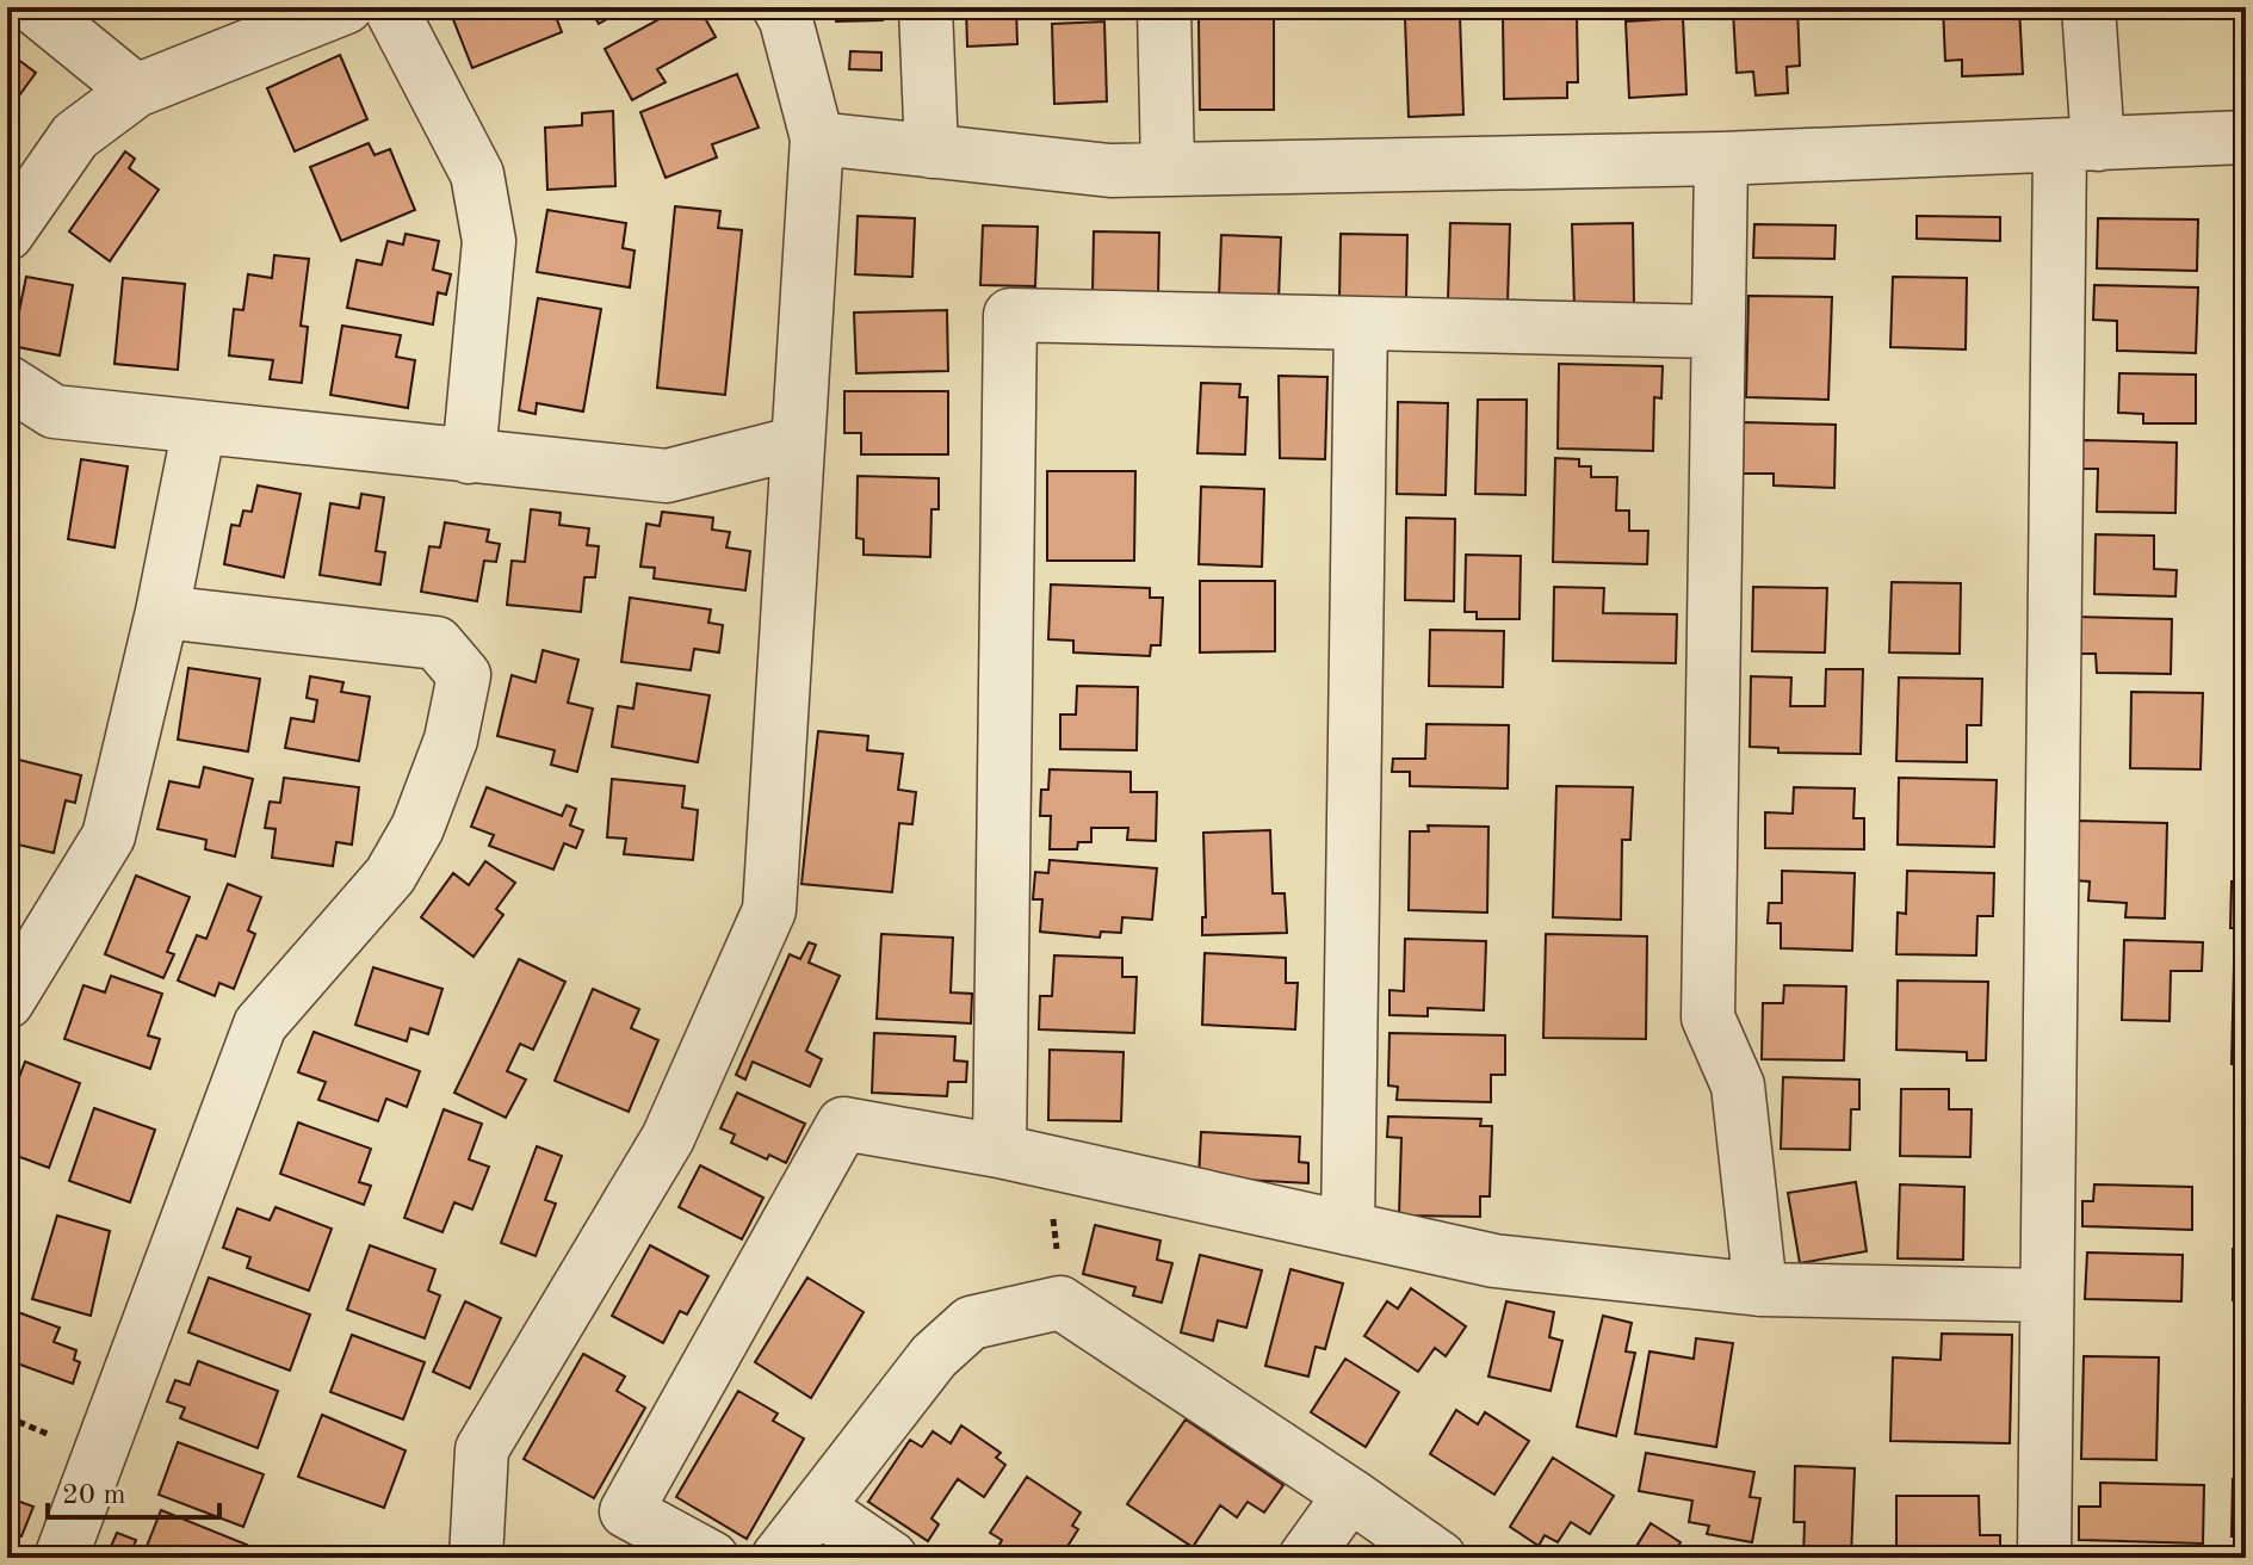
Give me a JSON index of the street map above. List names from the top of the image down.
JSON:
{
  "scale_bar": "20 m"
}
